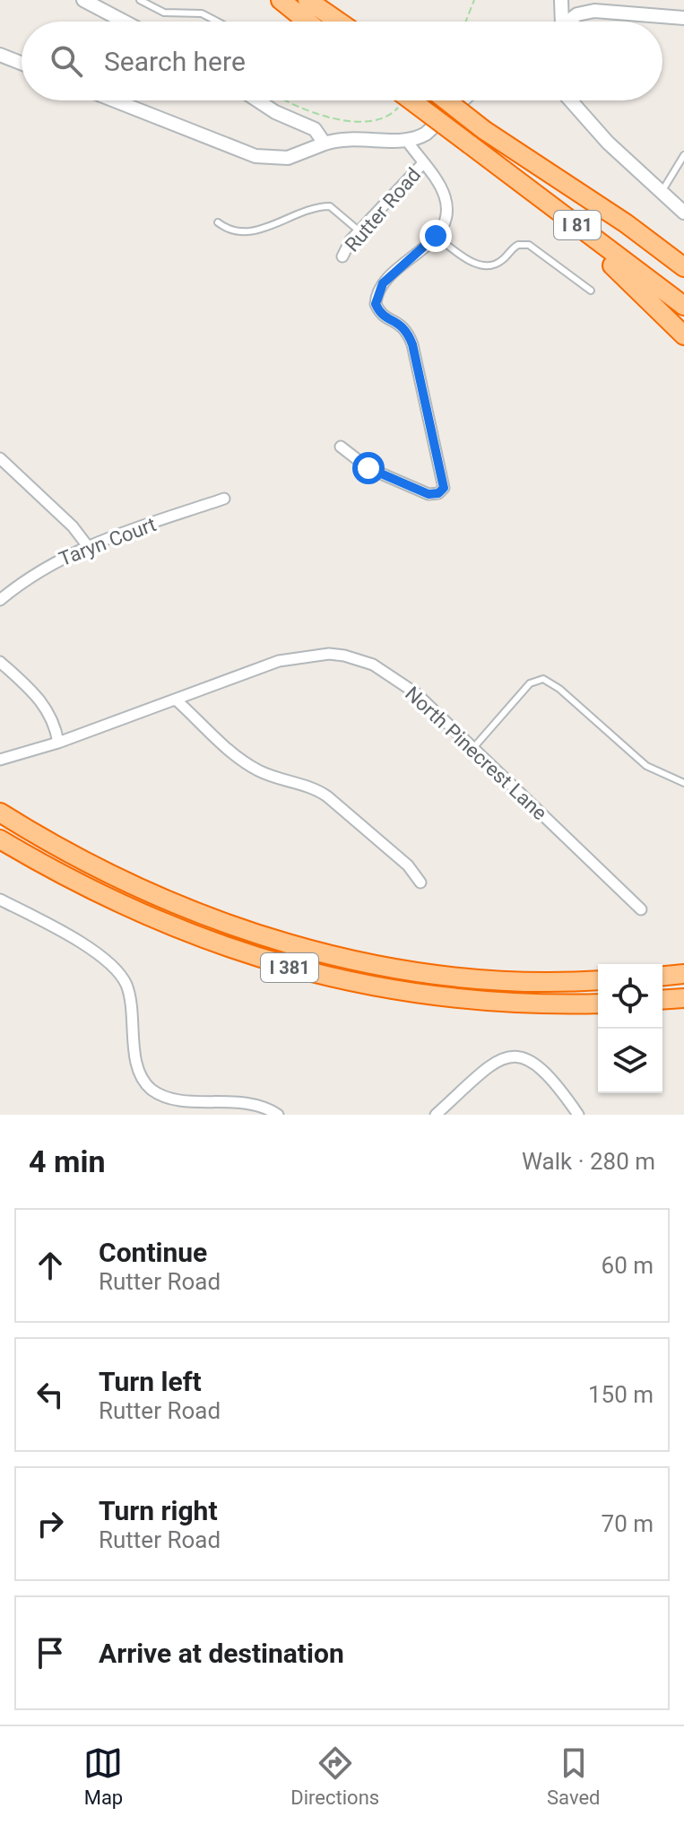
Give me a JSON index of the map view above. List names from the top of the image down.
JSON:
{
  "streets": {
    "highway": ["I 81", "I 381"],
    "street": ["Rutter Road", "Taryn Court", "North Pinecrest Lane"]
  },
  "page": {
    "search": "Search here",
    "heading": ["4 min", "Walk · 280 m"],
    "list": [
      ["Continue", "Rutter Road", "60 m"],
      ["Turn left", "Rutter Road", "150 m"],
      ["Turn right", "Rutter Road", "70 m"],
      "Arrive at destination"
    ],
    "nav": ["Map", "Directions", "Saved"]
  }
}
